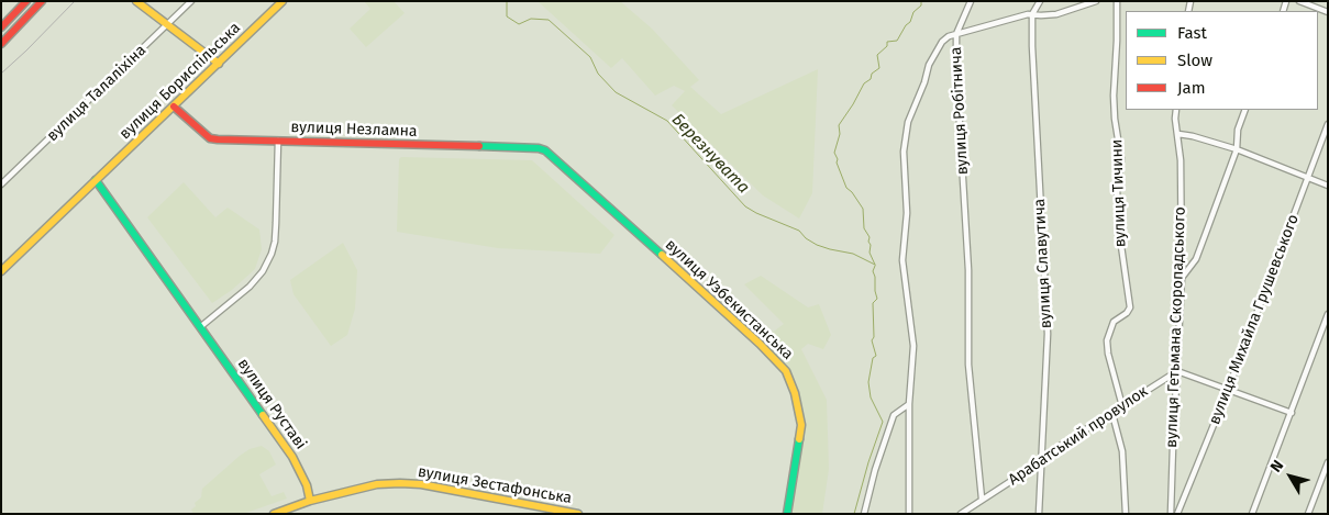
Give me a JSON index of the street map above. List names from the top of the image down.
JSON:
{
  "streets": {
    "street": [
      "вулиця Бориспільська",
      "вулиця Талаліхіна",
      "вулиця Робітнича",
      "вулиця Незламна",
      "вулиця Тичини",
      "вулиця Славутича",
      "вулиця Узбекистанська",
      "вулиця Михайла Грушевського",
      "вулиця Гетьмана Скоропадського",
      "вулиця Руставі",
      "Арабатський провулок",
      "вулиця Зестафонська"
    ]
  },
  "crossings": [
    ["вулиця Бориспільська", "вулиця Незламна"],
    ["вулиця Бориспільська", "вулиця Руставі"],
    ["вулиця Робітнича", "Арабатський провулок"],
    ["вулиця Незламна", "вулиця Узбекистанська"],
    ["вулиця Тичини", "Арабатський провулок"],
    ["вулиця Славутича", "Арабатський провулок"],
    ["вулиця Гетьмана Скоропадського", "Арабатський провулок"],
    ["вулиця Руставі", "вулиця Зестафонська"]
  ],
  "water": ["Березнувата"],
  "legend": ["Fast", "Slow", "Jam"],
  "north": "top left"
}
